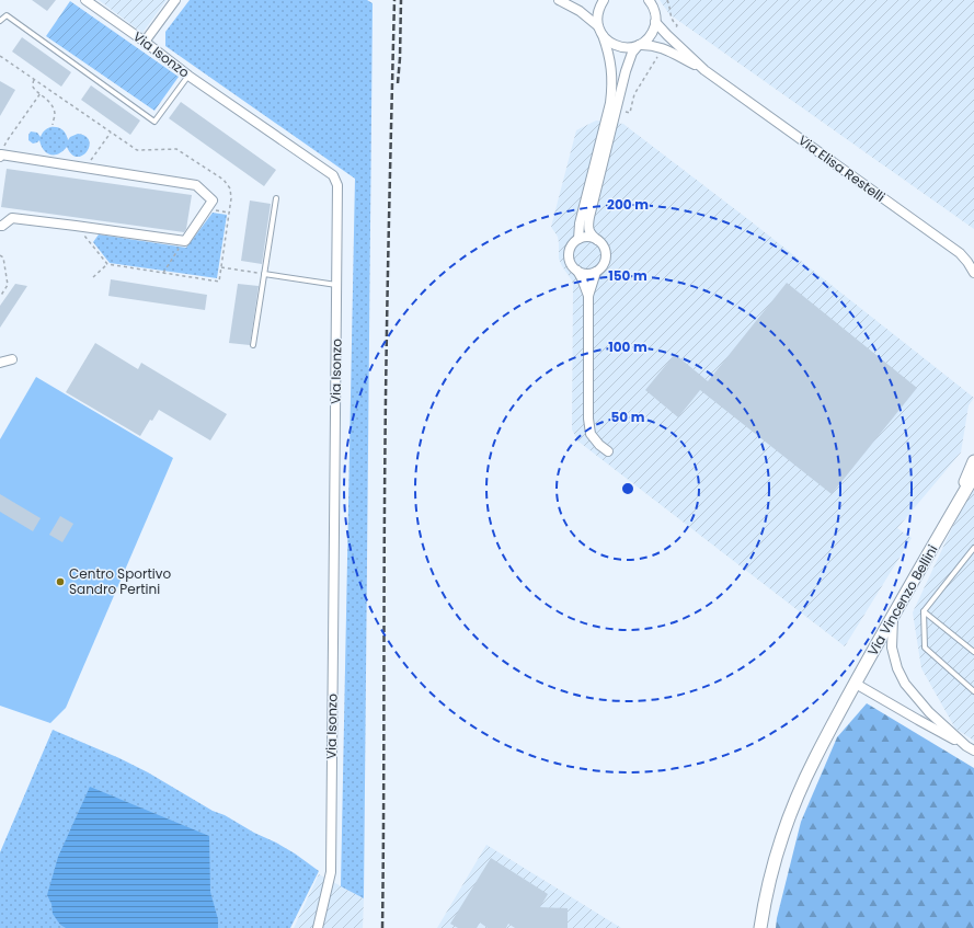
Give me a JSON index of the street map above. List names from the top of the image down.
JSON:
{
  "streets": {
    "street": ["Via Isonzo", "Via Elisa Restelli", "Via Vincenzo Bellini"]
  },
  "places": ["Centro Sportivo Sandro Pertini"],
  "rings": [
    "200 m",
    "150 m",
    "100 m",
    "50 m"
  ]
}
